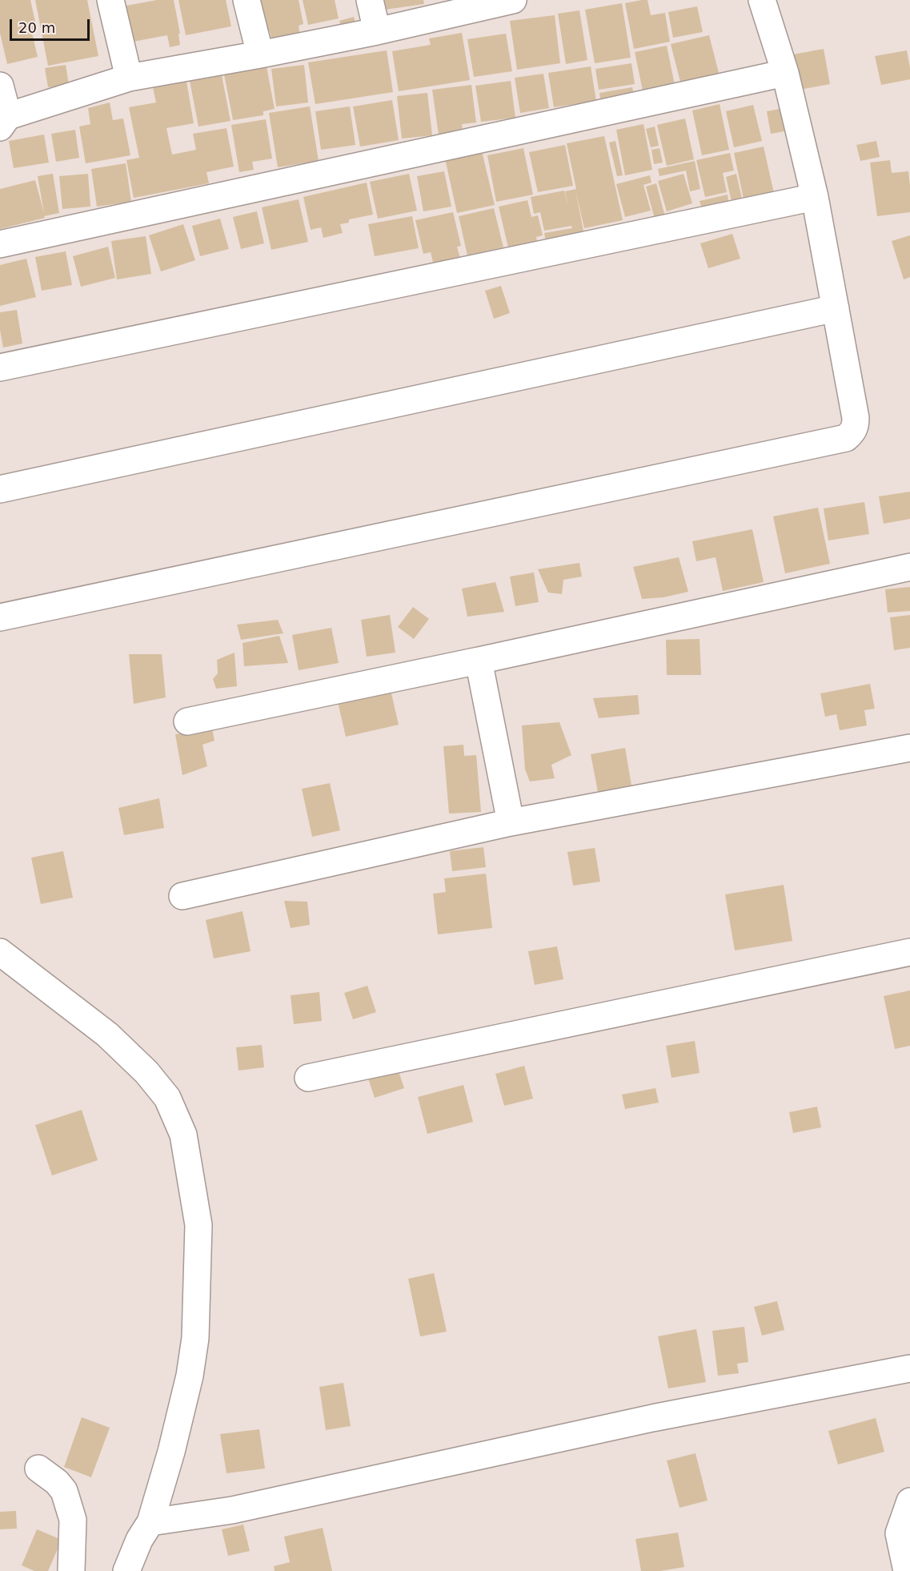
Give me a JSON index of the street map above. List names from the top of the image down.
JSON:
{
  "scale_bar": "20 m"
}
